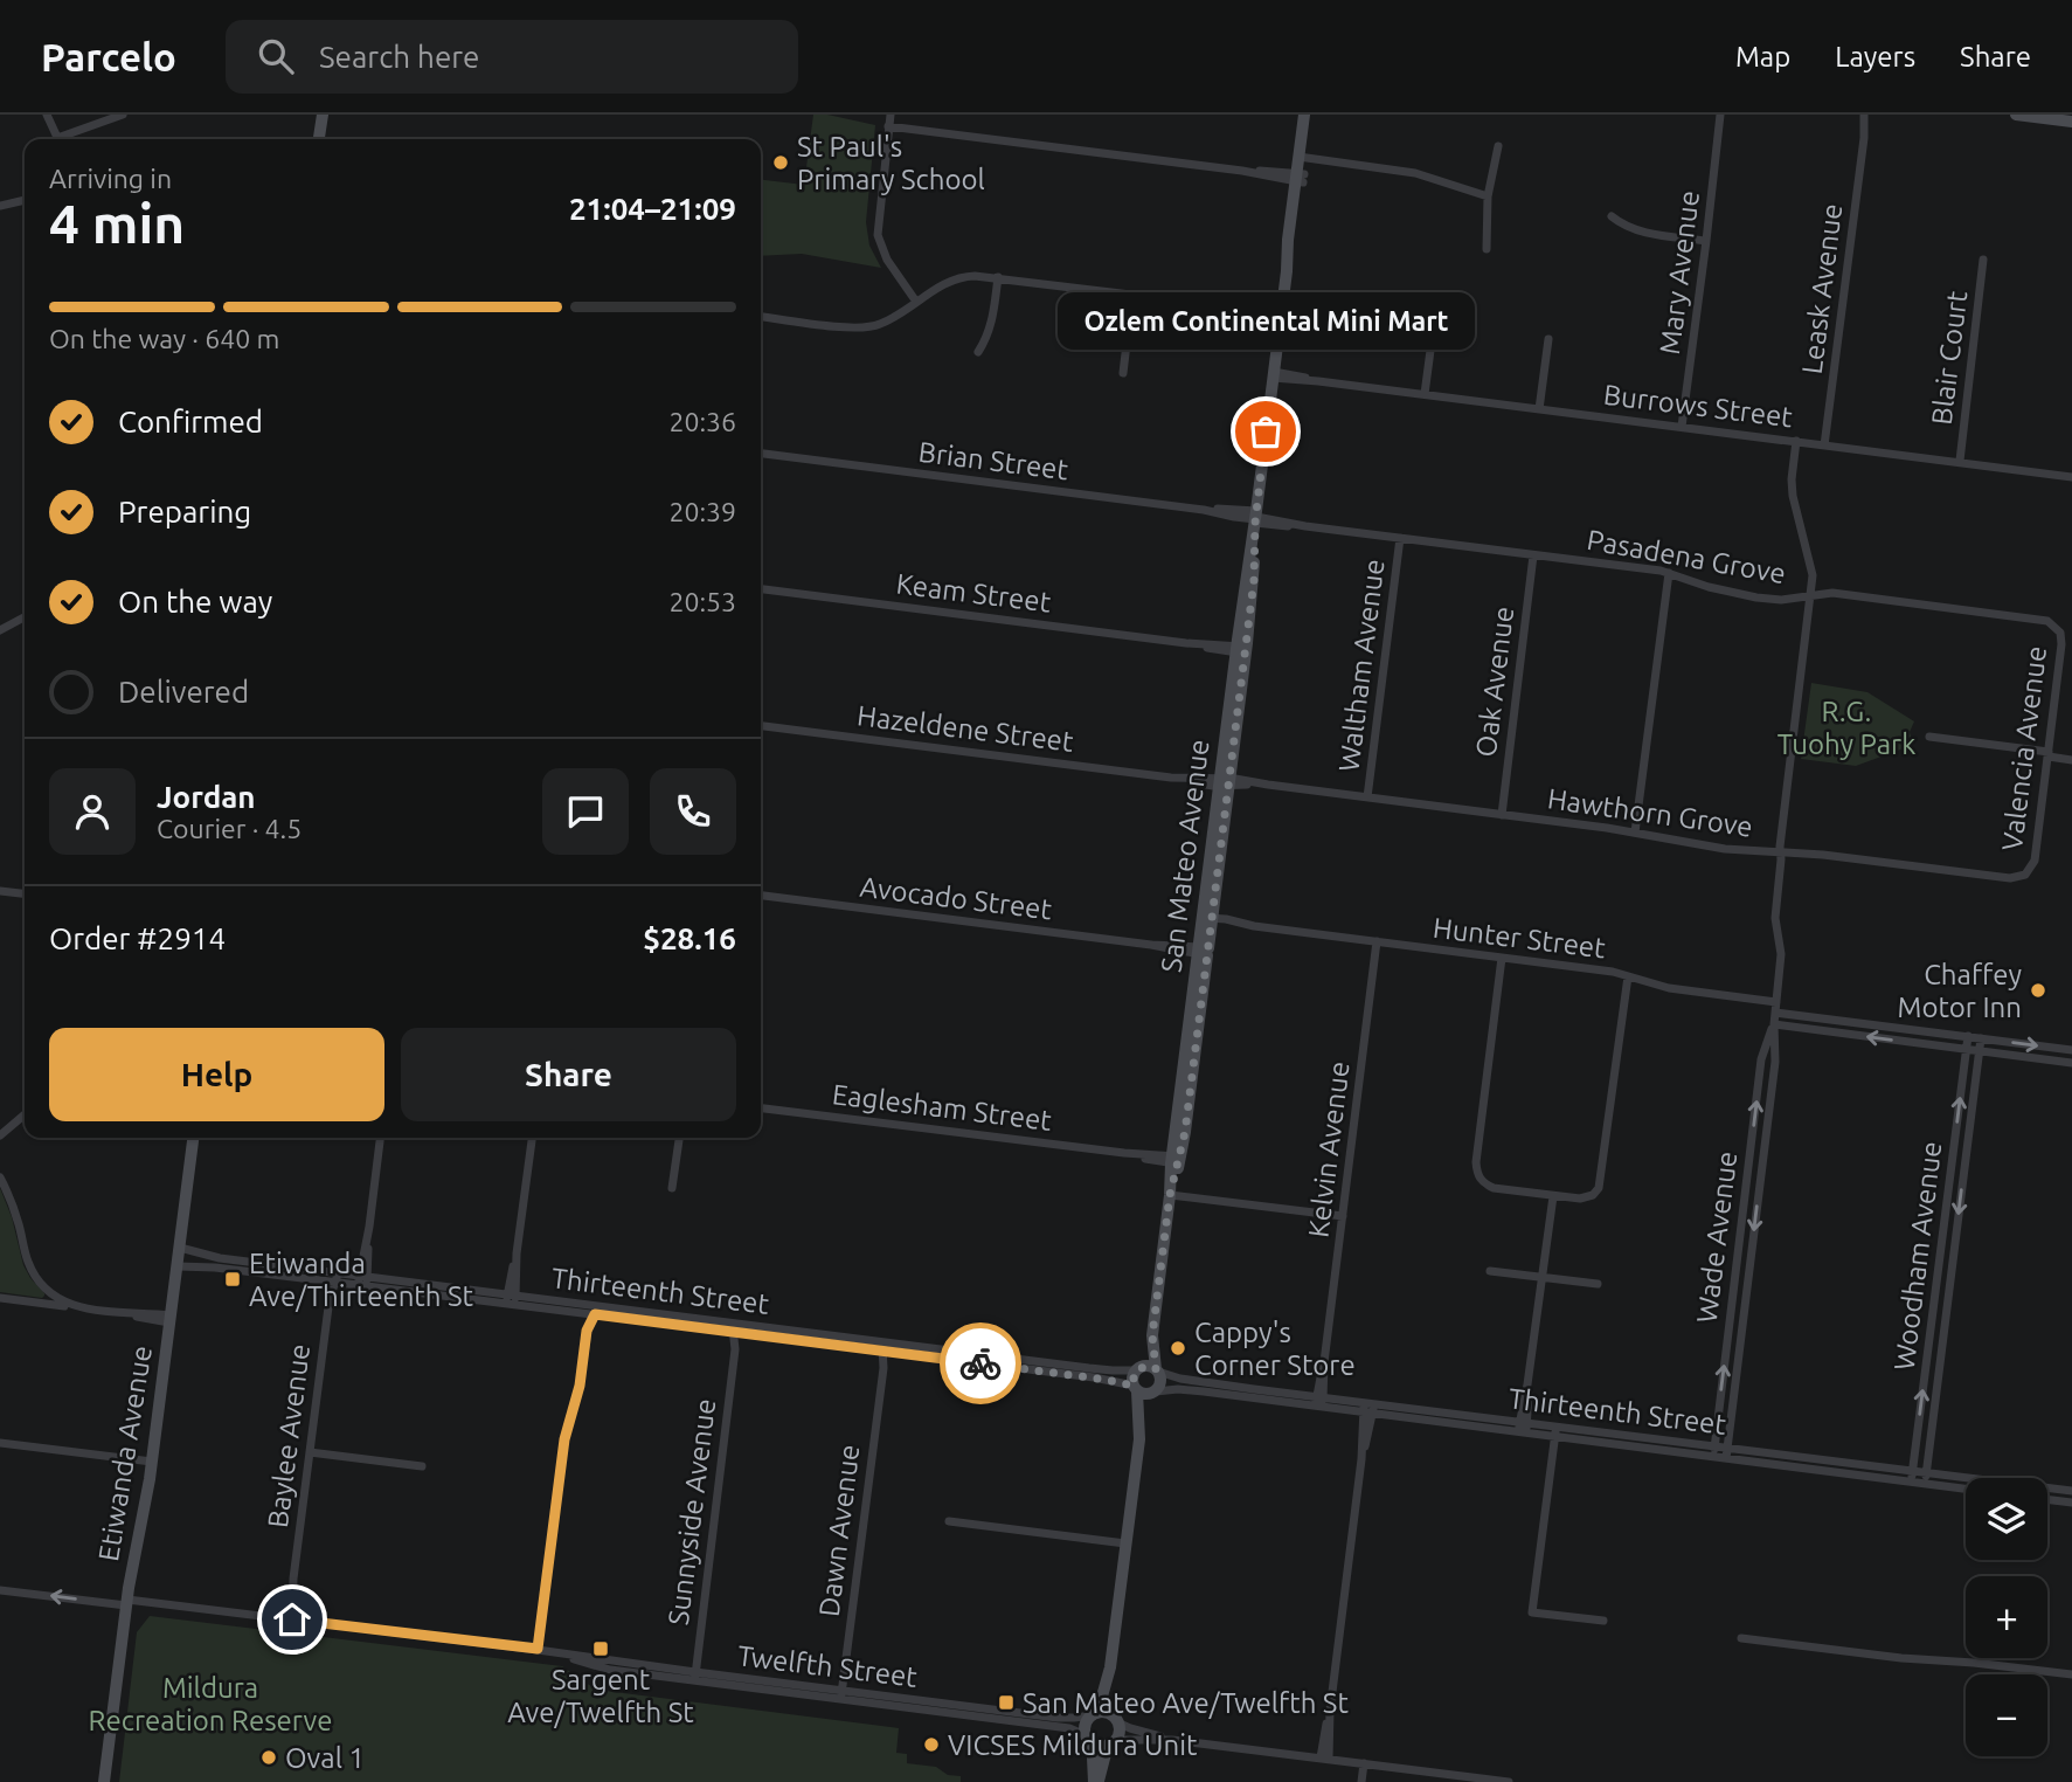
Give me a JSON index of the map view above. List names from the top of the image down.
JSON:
{
  "streets": {
    "street": [
      "Mary Avenue",
      "Leask Avenue",
      "Blair Court",
      "Burrows Street",
      "Brian Street",
      "Pasadena Grove",
      "Keam Street",
      "Waltham Avenue",
      "Oak Avenue",
      "Hazeldene Street",
      "Valencia Avenue",
      "Hawthorn Grove",
      "San Mateo Avenue",
      "Avocado Street",
      "Hunter Street",
      "Eaglesham Street",
      "Kelvin Avenue",
      "Wade Avenue",
      "Woodham Avenue",
      "Thirteenth Street",
      "Baylee Avenue",
      "Etiwanda Avenue",
      "Sunnyside Avenue",
      "Dawn Avenue",
      "Twelfth Street"
    ]
  },
  "crossings": [
    ["Mary Avenue", "Burrows Street"],
    ["Leask Avenue", "Burrows Street"],
    ["Blair Court", "Burrows Street"],
    ["Burrows Street", "San Mateo Avenue"],
    ["Burrows Street", "Wade Avenue"],
    ["Brian Street", "Pasadena Grove"],
    ["Brian Street", "San Mateo Avenue"],
    ["Pasadena Grove", "Waltham Avenue"],
    ["Pasadena Grove", "Oak Avenue"],
    ["Pasadena Grove", "Valencia Avenue"],
    ["Pasadena Grove", "San Mateo Avenue"],
    ["Pasadena Grove", "Wade Avenue"],
    ["Keam Street", "San Mateo Avenue"],
    ["Waltham Avenue", "Hawthorn Grove"],
    ["Oak Avenue", "Hawthorn Grove"],
    ["Hazeldene Street", "Hawthorn Grove"],
    ["Hazeldene Street", "San Mateo Avenue"],
    ["Valencia Avenue", "Hawthorn Grove"],
    ["Hawthorn Grove", "San Mateo Avenue"],
    ["Hawthorn Grove", "Wade Avenue"],
    ["San Mateo Avenue", "Avocado Street"],
    ["San Mateo Avenue", "Hunter Street"],
    ["San Mateo Avenue", "Eaglesham Street"],
    ["San Mateo Avenue", "Thirteenth Street"],
    ["Hunter Street", "Kelvin Avenue"],
    ["Hunter Street", "Wade Avenue"],
    ["Kelvin Avenue", "Thirteenth Street"],
    ["Wade Avenue", "Thirteenth Street"],
    ["Woodham Avenue", "Thirteenth Street"],
    ["Thirteenth Street", "Baylee Avenue"],
    ["Thirteenth Street", "Etiwanda Avenue"],
    ["Thirteenth Street", "Sunnyside Avenue"],
    ["Thirteenth Street", "Dawn Avenue"],
    ["Baylee Avenue", "Twelfth Street"],
    ["Etiwanda Avenue", "Twelfth Street"],
    ["Sunnyside Avenue", "Twelfth Street"],
    ["Dawn Avenue", "Twelfth Street"]
  ],
  "parks": ["R.G. Tuohy Park", "Mildura Recreation Reserve"],
  "places": {
    "other": [
      "St Paul's Primary School",
      "Ozlem Continental Mini Mart",
      "Chaffey Motor Inn",
      "Cappy's Corner Store",
      "VICSES Mildura Unit",
      "Oval 1"
    ],
    "transit": ["Etiwanda Ave/Thirteenth St", "Sargent Ave/Twelfth St", "San Mateo Ave/Twelfth St"]
  },
  "page": {
    "header": "Parcelo",
    "search": "Search here",
    "nav": ["Map", "Layers", "Share"],
    "heading": ["4 min", "Arriving in", "21:04–21:09"],
    "panel": [
      "Jordan",
      "Courier · 4.5",
      "Order #2914",
      "$28.16"
    ],
    "bar": "On the way · 640 m",
    "bubble": "Ozlem Continental Mini Mart",
    "list": [
      ["Confirmed", "20:36"],
      ["Preparing", "20:39"],
      ["On the way", "20:53"],
      "Delivered"
    ],
    "buttons": ["Help", "Share"],
    "map_buttons": ["+", "−"]
  }
}
